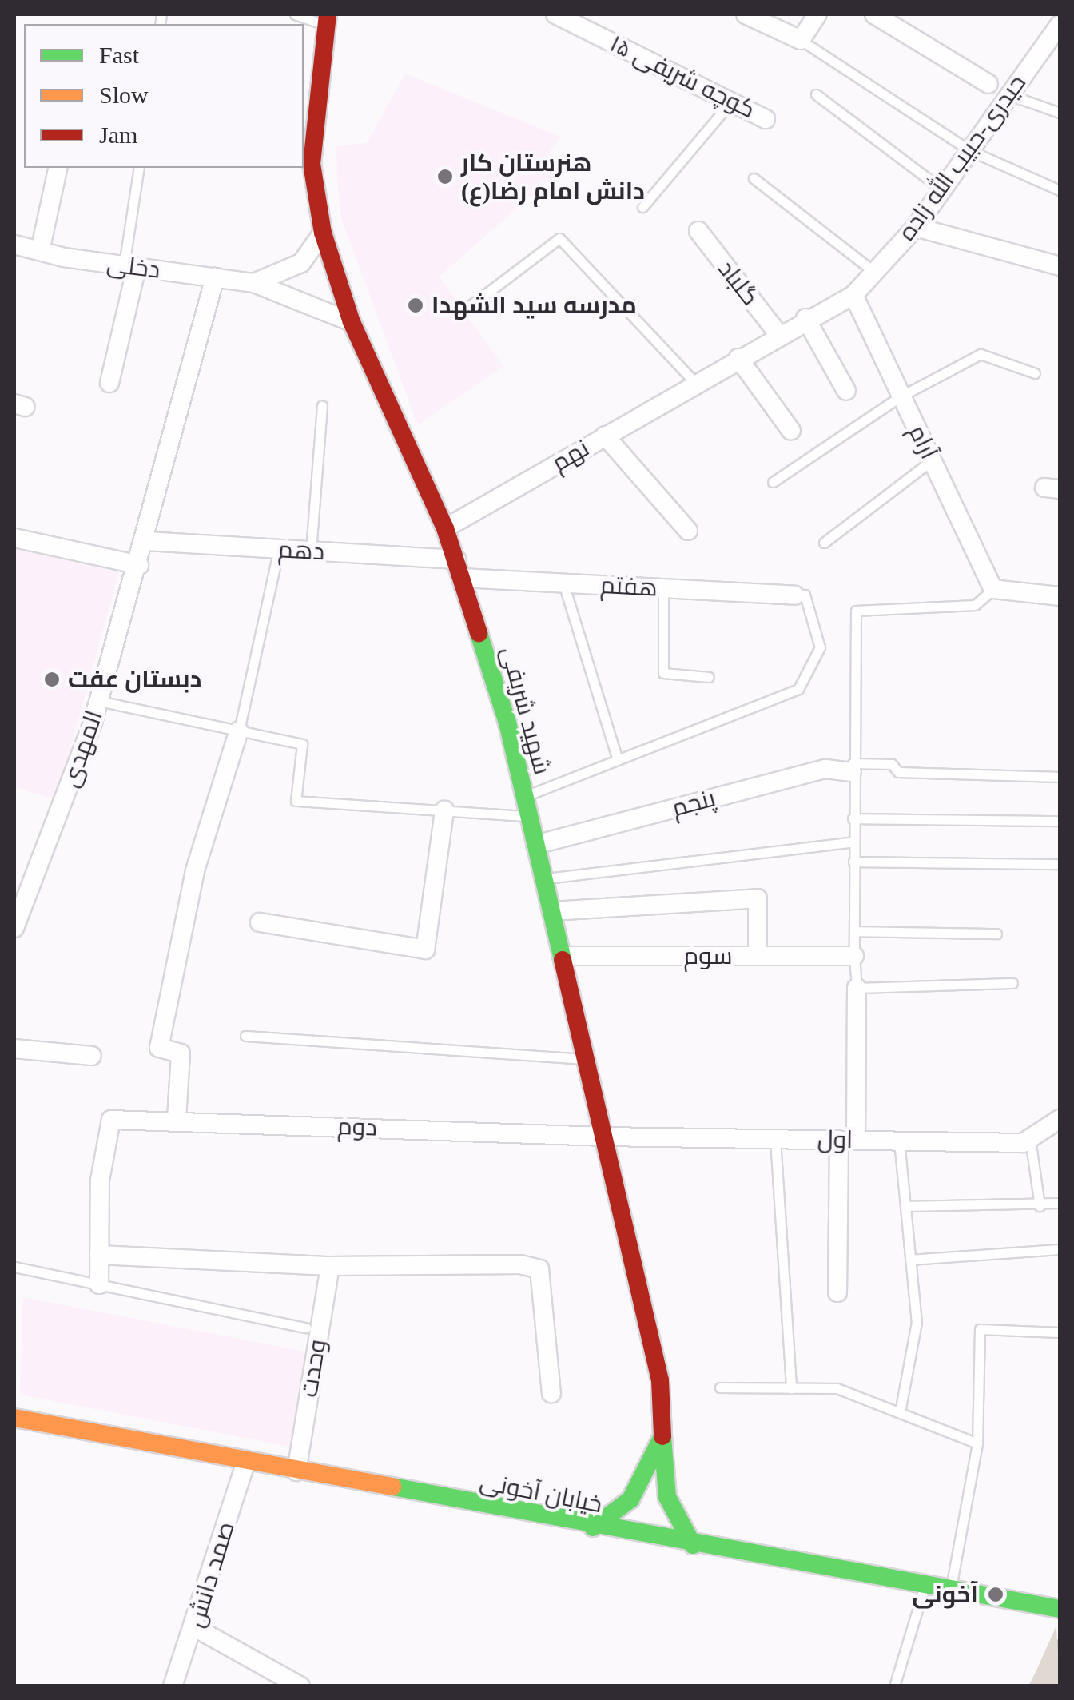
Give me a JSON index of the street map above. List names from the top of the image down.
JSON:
{
  "streets": {
    "main road": ["شهید شریفی", "خیابان آخونی"],
    "street": [
      "کوچه شریفی ۱۵",
      "حیدری-حبیب الله زاده",
      "دخلی",
      "گلباد",
      "آرام",
      "نهم",
      "دهم",
      "هفتم",
      "المهدی",
      "پنجم",
      "سوم",
      "دوم",
      "اول",
      "وحدت",
      "صمد دانش"
    ]
  },
  "crossings": [
    ["حیدری-حبیب الله زاده", "گلباد"],
    ["حیدری-حبیب الله زاده", "آرام"],
    ["حیدری-حبیب الله زاده", "نهم"],
    ["دخلی", "شهید شریفی"],
    ["دخلی", "المهدی"],
    ["نهم", "شهید شریفی"],
    ["دهم", "شهید شریفی"],
    ["دهم", "المهدی"],
    ["هفتم", "شهید شریفی"],
    ["شهید شریفی", "پنجم"],
    ["شهید شریفی", "سوم"],
    ["شهید شریفی", "دوم"],
    ["شهید شریفی", "اول"],
    ["شهید شریفی", "خیابان آخونی"],
    ["دوم", "اول"],
    ["وحدت", "خیابان آخونی"],
    ["خیابان آخونی", "صمد دانش"]
  ],
  "places": [
    "هنرستان کار دانش امام رضا(ع)",
    "مدرسه سید الشهدا",
    "دبستان عفت",
    "آخونی"
  ],
  "legend": ["Fast", "Slow", "Jam"]
}
